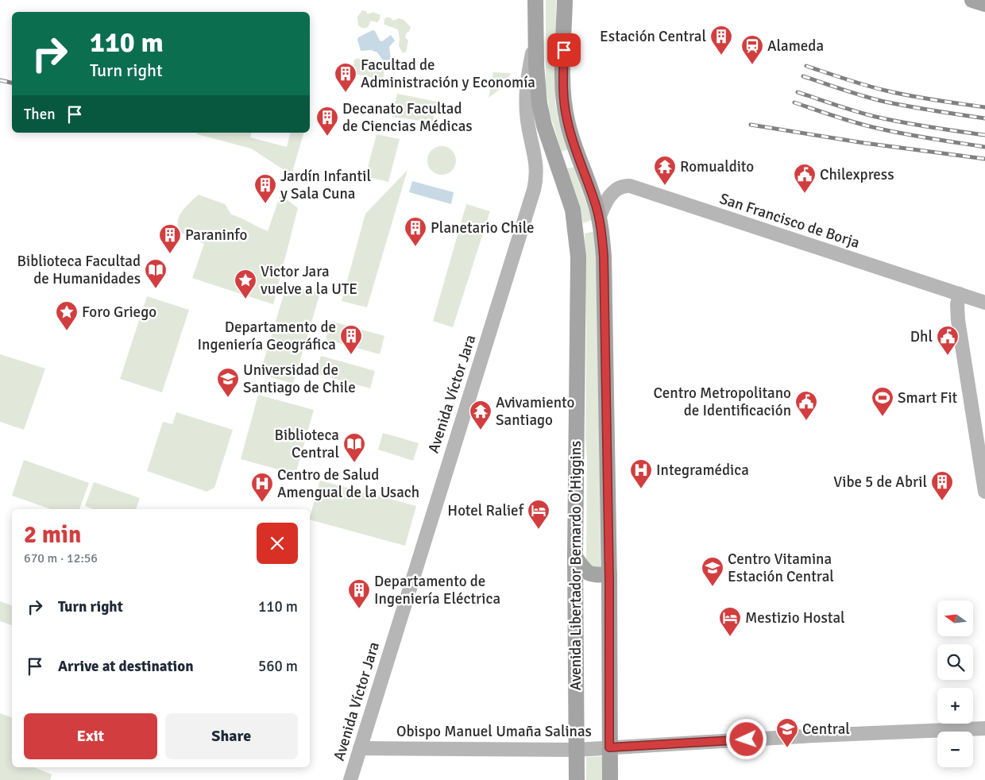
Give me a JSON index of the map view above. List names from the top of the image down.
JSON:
{
  "streets": {
    "main road": ["Avenida Libertador Bernardo O'Higgins"],
    "street": ["San Francisco de Borja", "Avenida Víctor Jara", "Obispo Manuel Umaña Salinas"]
  },
  "crossings": [
    ["San Francisco de Borja", "Avenida Libertador Bernardo O'Higgins"],
    ["Avenida Víctor Jara", "Avenida Libertador Bernardo O'Higgins"],
    ["Avenida Víctor Jara", "Obispo Manuel Umaña Salinas"],
    ["Avenida Libertador Bernardo O'Higgins", "Obispo Manuel Umaña Salinas"]
  ],
  "places": {
    "building": [
      "Estación Central",
      "Facultad de Administración y Economía",
      "Decanato Facultad de Ciencias Médicas",
      "Jardín Infantil y Sala Cuna",
      "Planetario Chile",
      "Paraninfo",
      "Departamento de Ingeniería Geográfica",
      "Vibe 5 de Abril",
      "Departamento de Ingeniería Eléctrica"
    ],
    "station": ["Alameda"],
    "temple": ["Romualdito", "Avivamiento Santiago"],
    "public building": ["Chilexpress", "Dhl", "Centro Metropolitano de Identificación"],
    "library": ["Biblioteca Facultad de Humanidades", "Biblioteca Central"],
    "place": ["Victor Jara vuelve a la UTE", "Foro Griego"],
    "school or university": ["Universidad de Santiago de Chile", "Centro Vitamina Estación Central", "Central"],
    "sports": ["Smart Fit"],
    "hospital": ["Integramédica", "Centro de Salud Amengual de la Usach"],
    "hotel": ["Hotel Ralief", "Mestizio Hostal"]
  },
  "north": "left",
  "page": {
    "turn": ["110 m", "Turn right"],
    "then": "Then",
    "heading": ["2 min", "670 m · 12:56"],
    "list": [
      {
        "name": "Turn right",
        "value": "110 m"
      },
      {
        "name": "Arrive at destination",
        "value": "560 m"
      }
    ],
    "map_buttons": ["+", "−"],
    "buttons": ["Exit", "Share"]
  }
}
